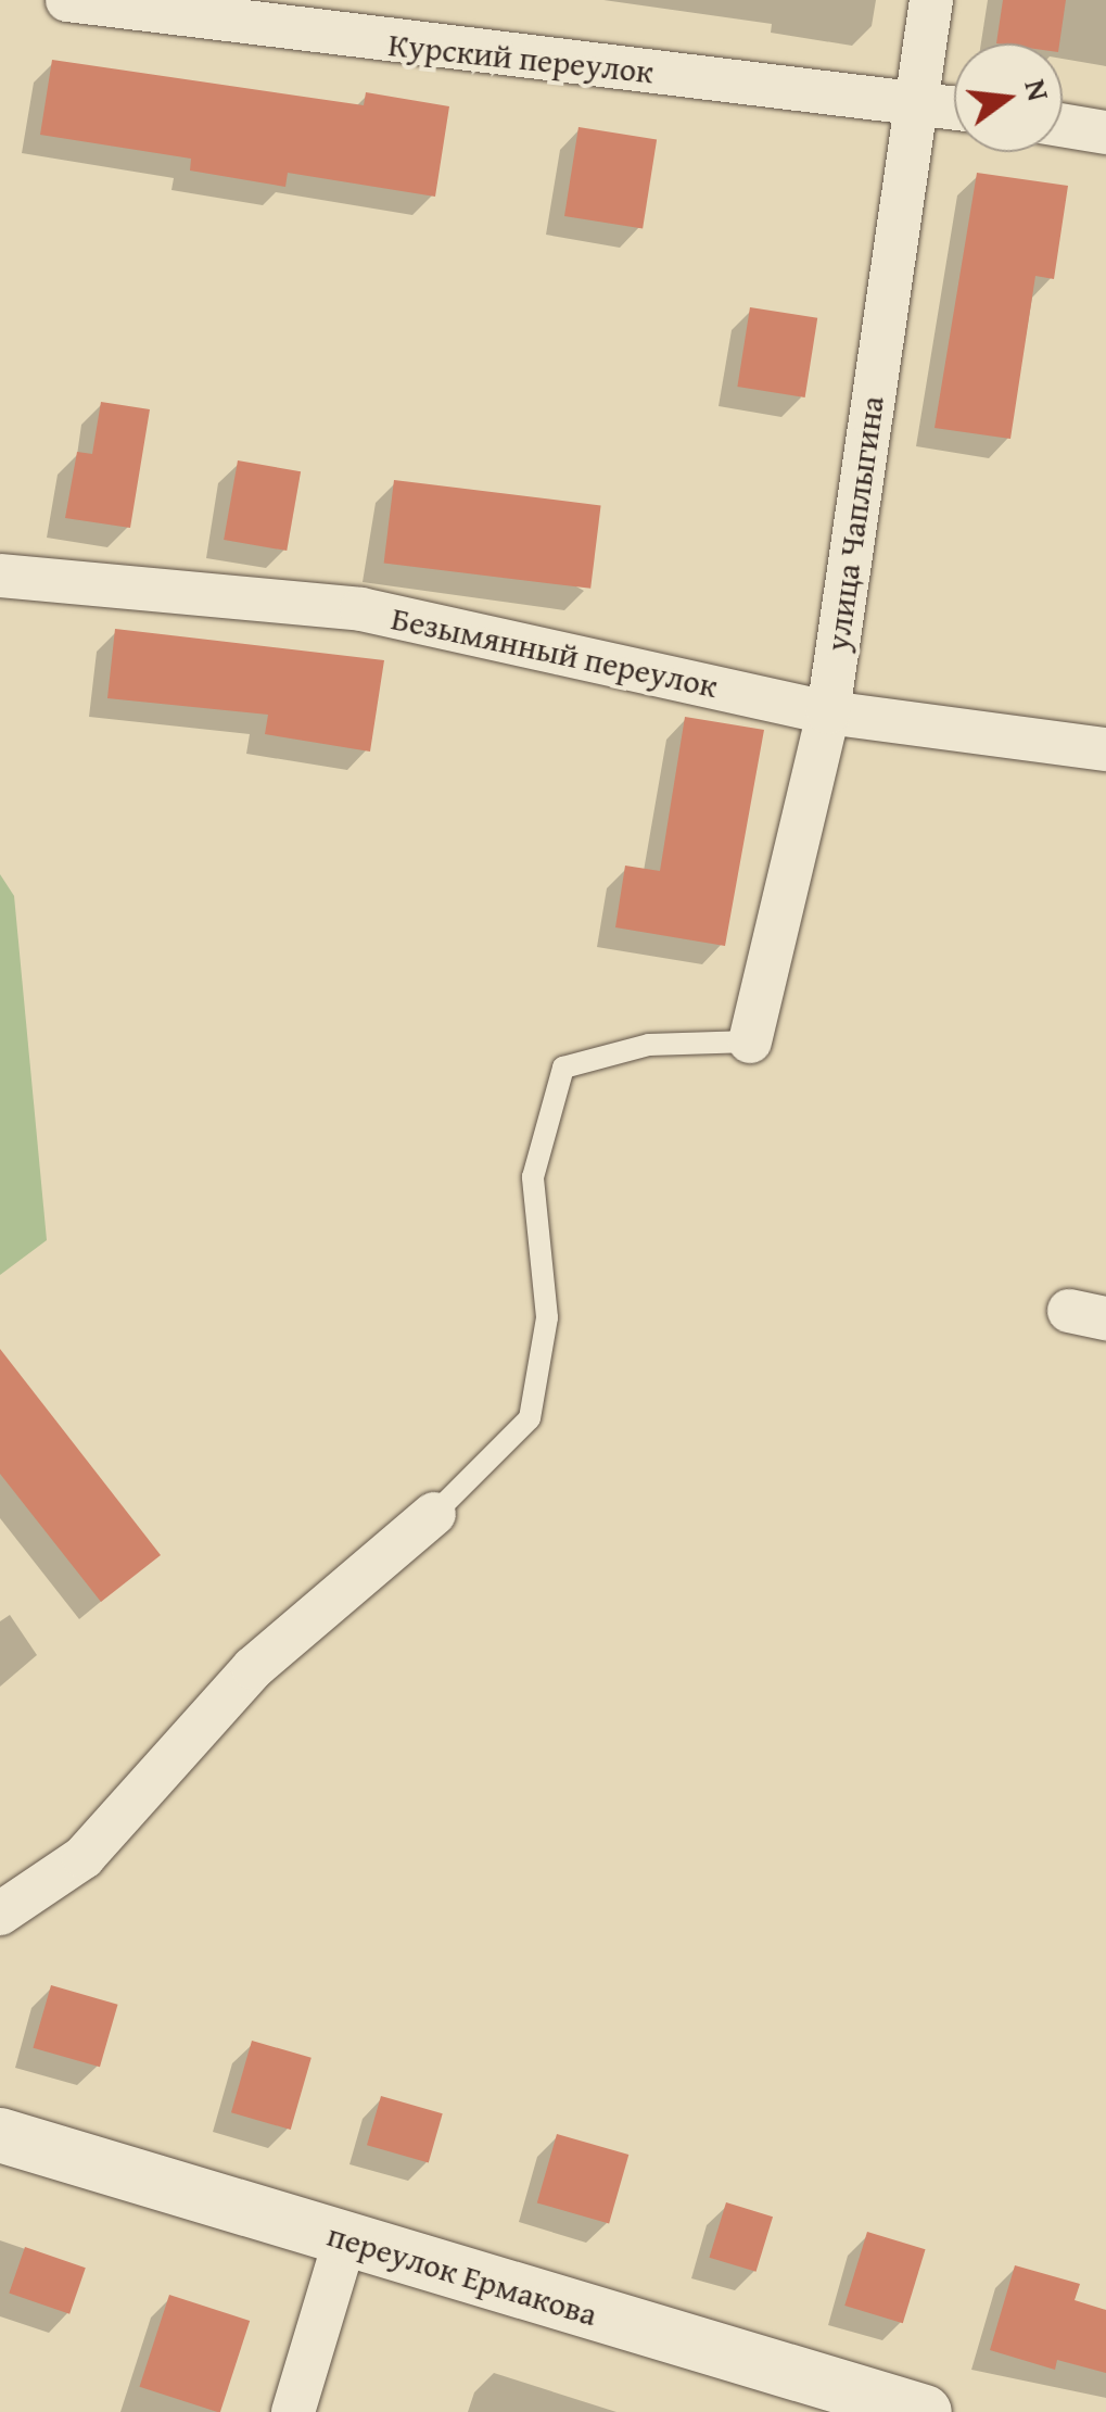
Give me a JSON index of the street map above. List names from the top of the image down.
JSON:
{
  "streets": {
    "street": [
      "Курский переулок",
      "улица Чаплыгина",
      "Безымянный переулок",
      "переулок Ермакова"
    ]
  },
  "crossings": [
    ["Курский переулок", "улица Чаплыгина"],
    ["улица Чаплыгина", "Безымянный переулок"]
  ],
  "north": "right"
}
